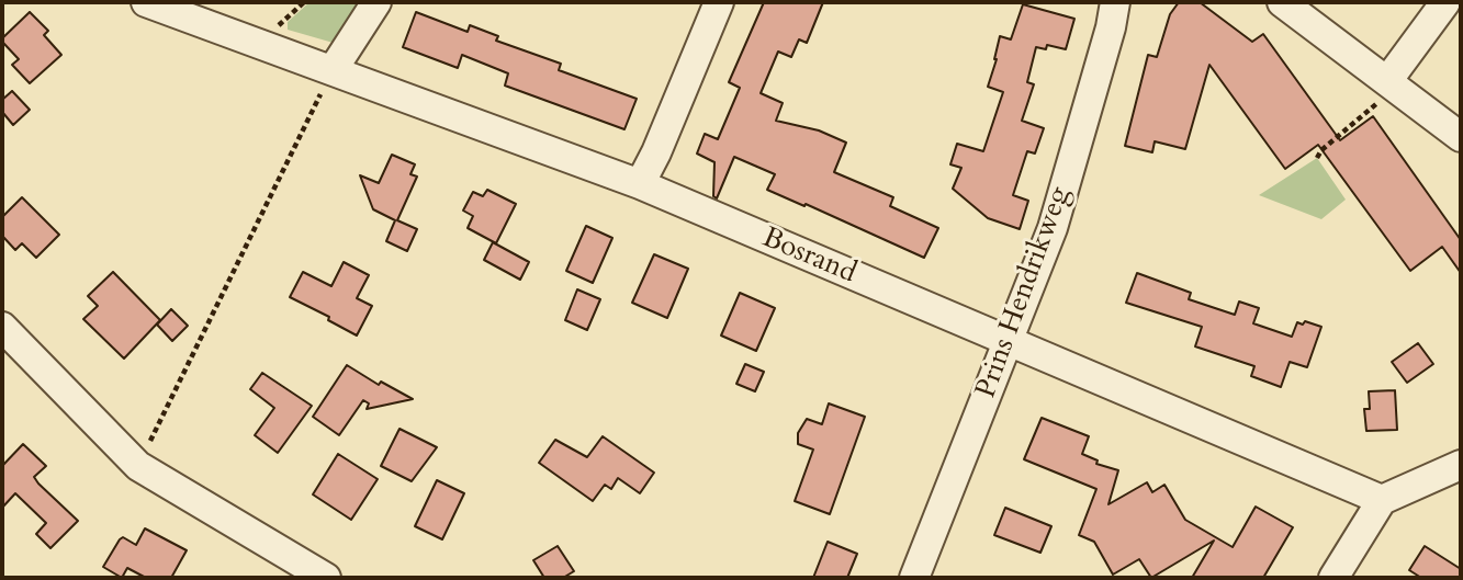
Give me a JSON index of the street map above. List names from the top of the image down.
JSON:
{
  "streets": {
    "street": ["Bosrand", "Prins Hendrikweg"]
  },
  "crossings": [
    ["Bosrand", "Prins Hendrikweg"]
  ]
}
